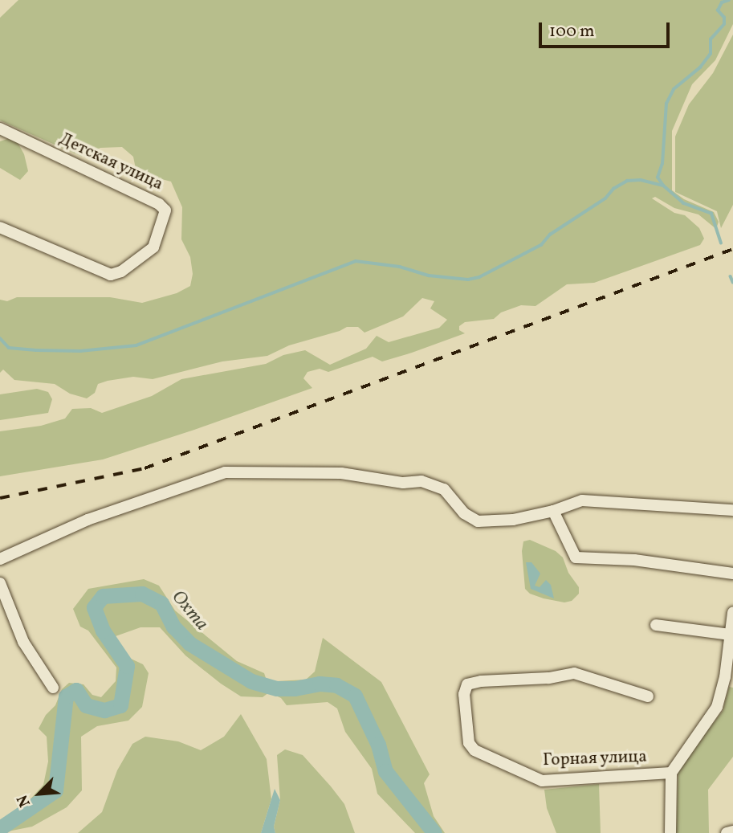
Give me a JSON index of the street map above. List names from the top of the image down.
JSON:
{
  "streets": {
    "street": ["Детская улица", "Горная улица"]
  },
  "water": ["Охта"],
  "scale_bar": "100 m",
  "north": "bottom left"
}
